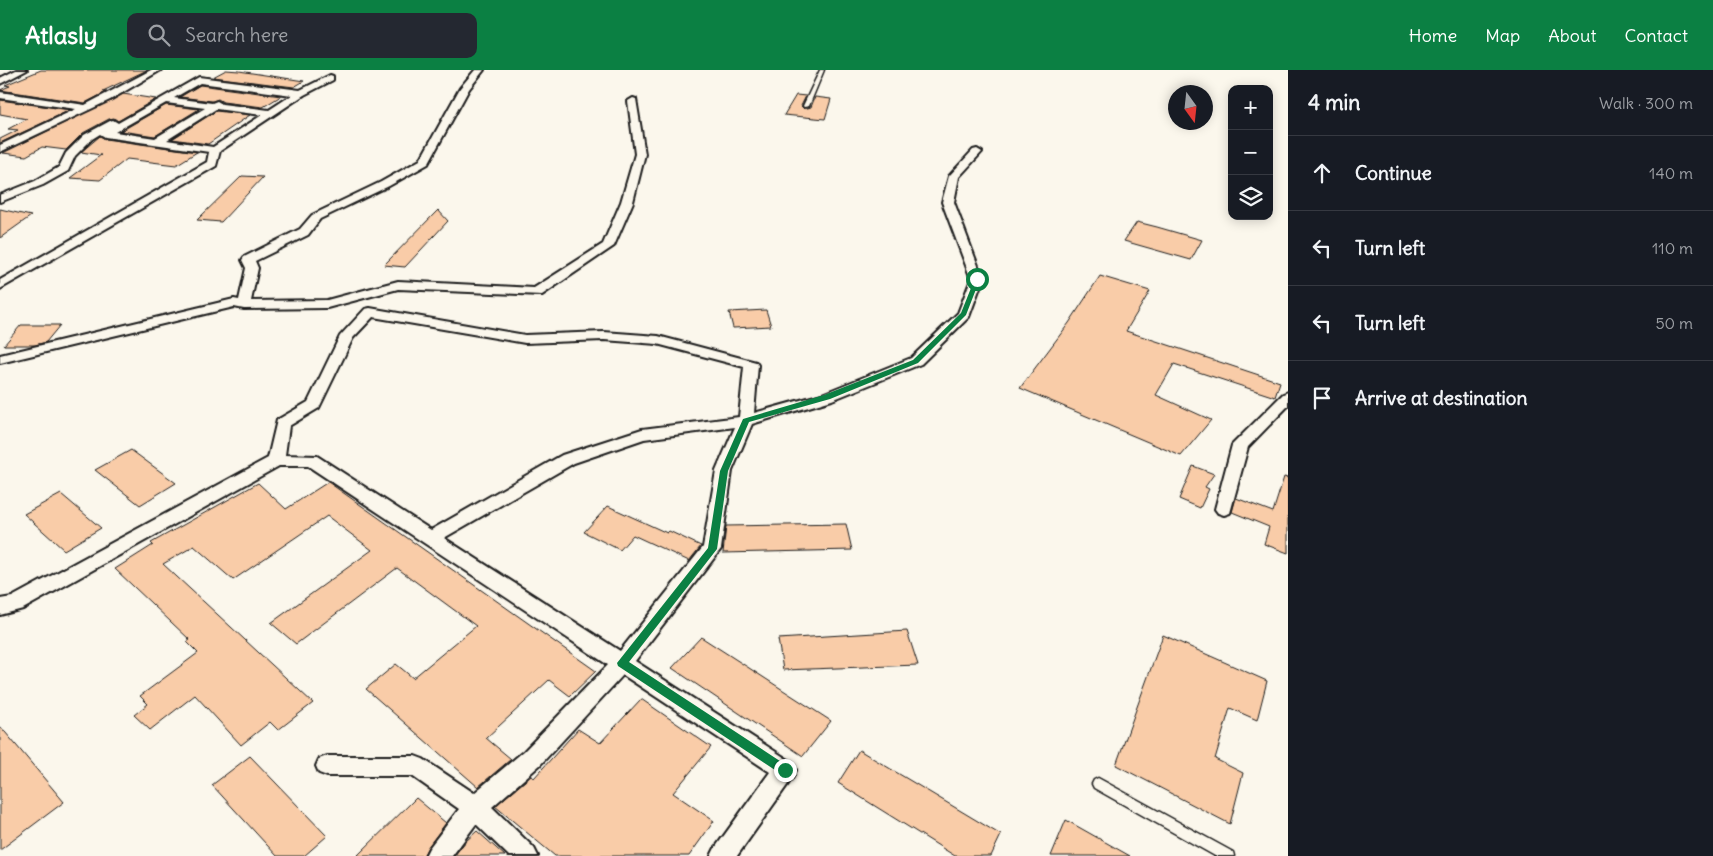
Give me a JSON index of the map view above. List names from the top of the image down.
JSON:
{
  "north": "bottom",
  "page": {
    "header": "Atlasly",
    "search": "Search here",
    "nav": [
      "Home",
      "Map",
      "About",
      "Contact"
    ],
    "heading": ["4 min", "Walk · 300 m"],
    "map_buttons": ["+", "−"],
    "list": [
      ["Continue", "140 m"],
      ["Turn left", "110 m"],
      ["Turn left", "50 m"],
      "Arrive at destination"
    ]
  }
}
